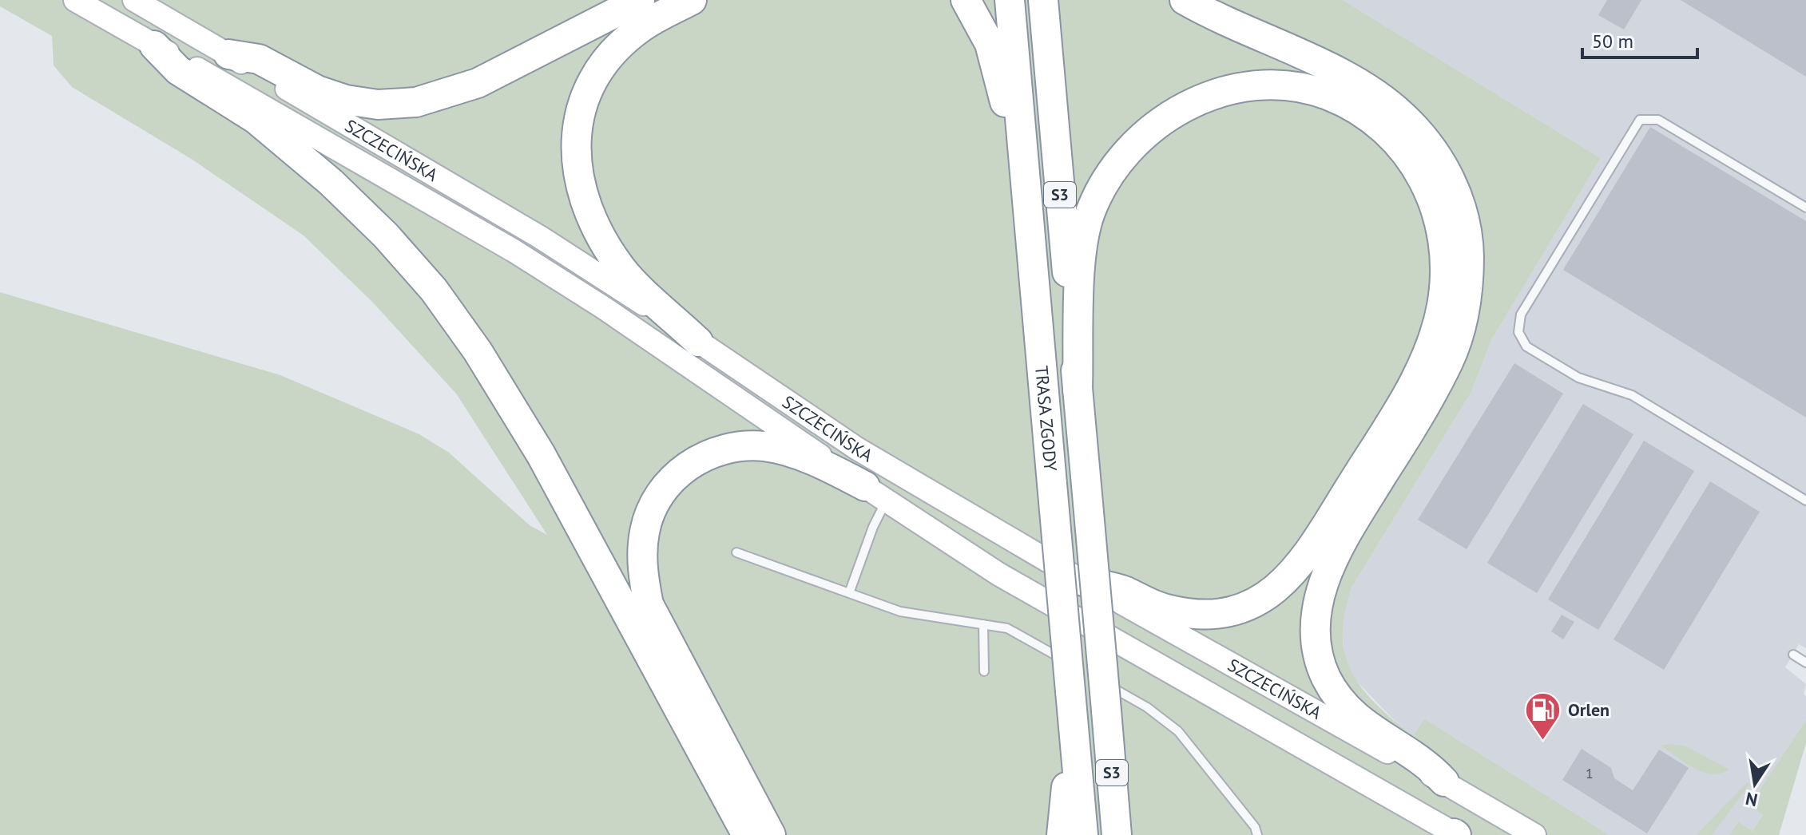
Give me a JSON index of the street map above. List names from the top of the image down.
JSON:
{
  "streets": {
    "highway": ["S3", "TRASA ZGODY"],
    "main road": ["SZCZECIŃSKA"]
  },
  "places": {
    "fuel station": ["Orlen"]
  },
  "house_numbers": ["1"],
  "scale_bar": "50 m",
  "north": "bottom"
}
